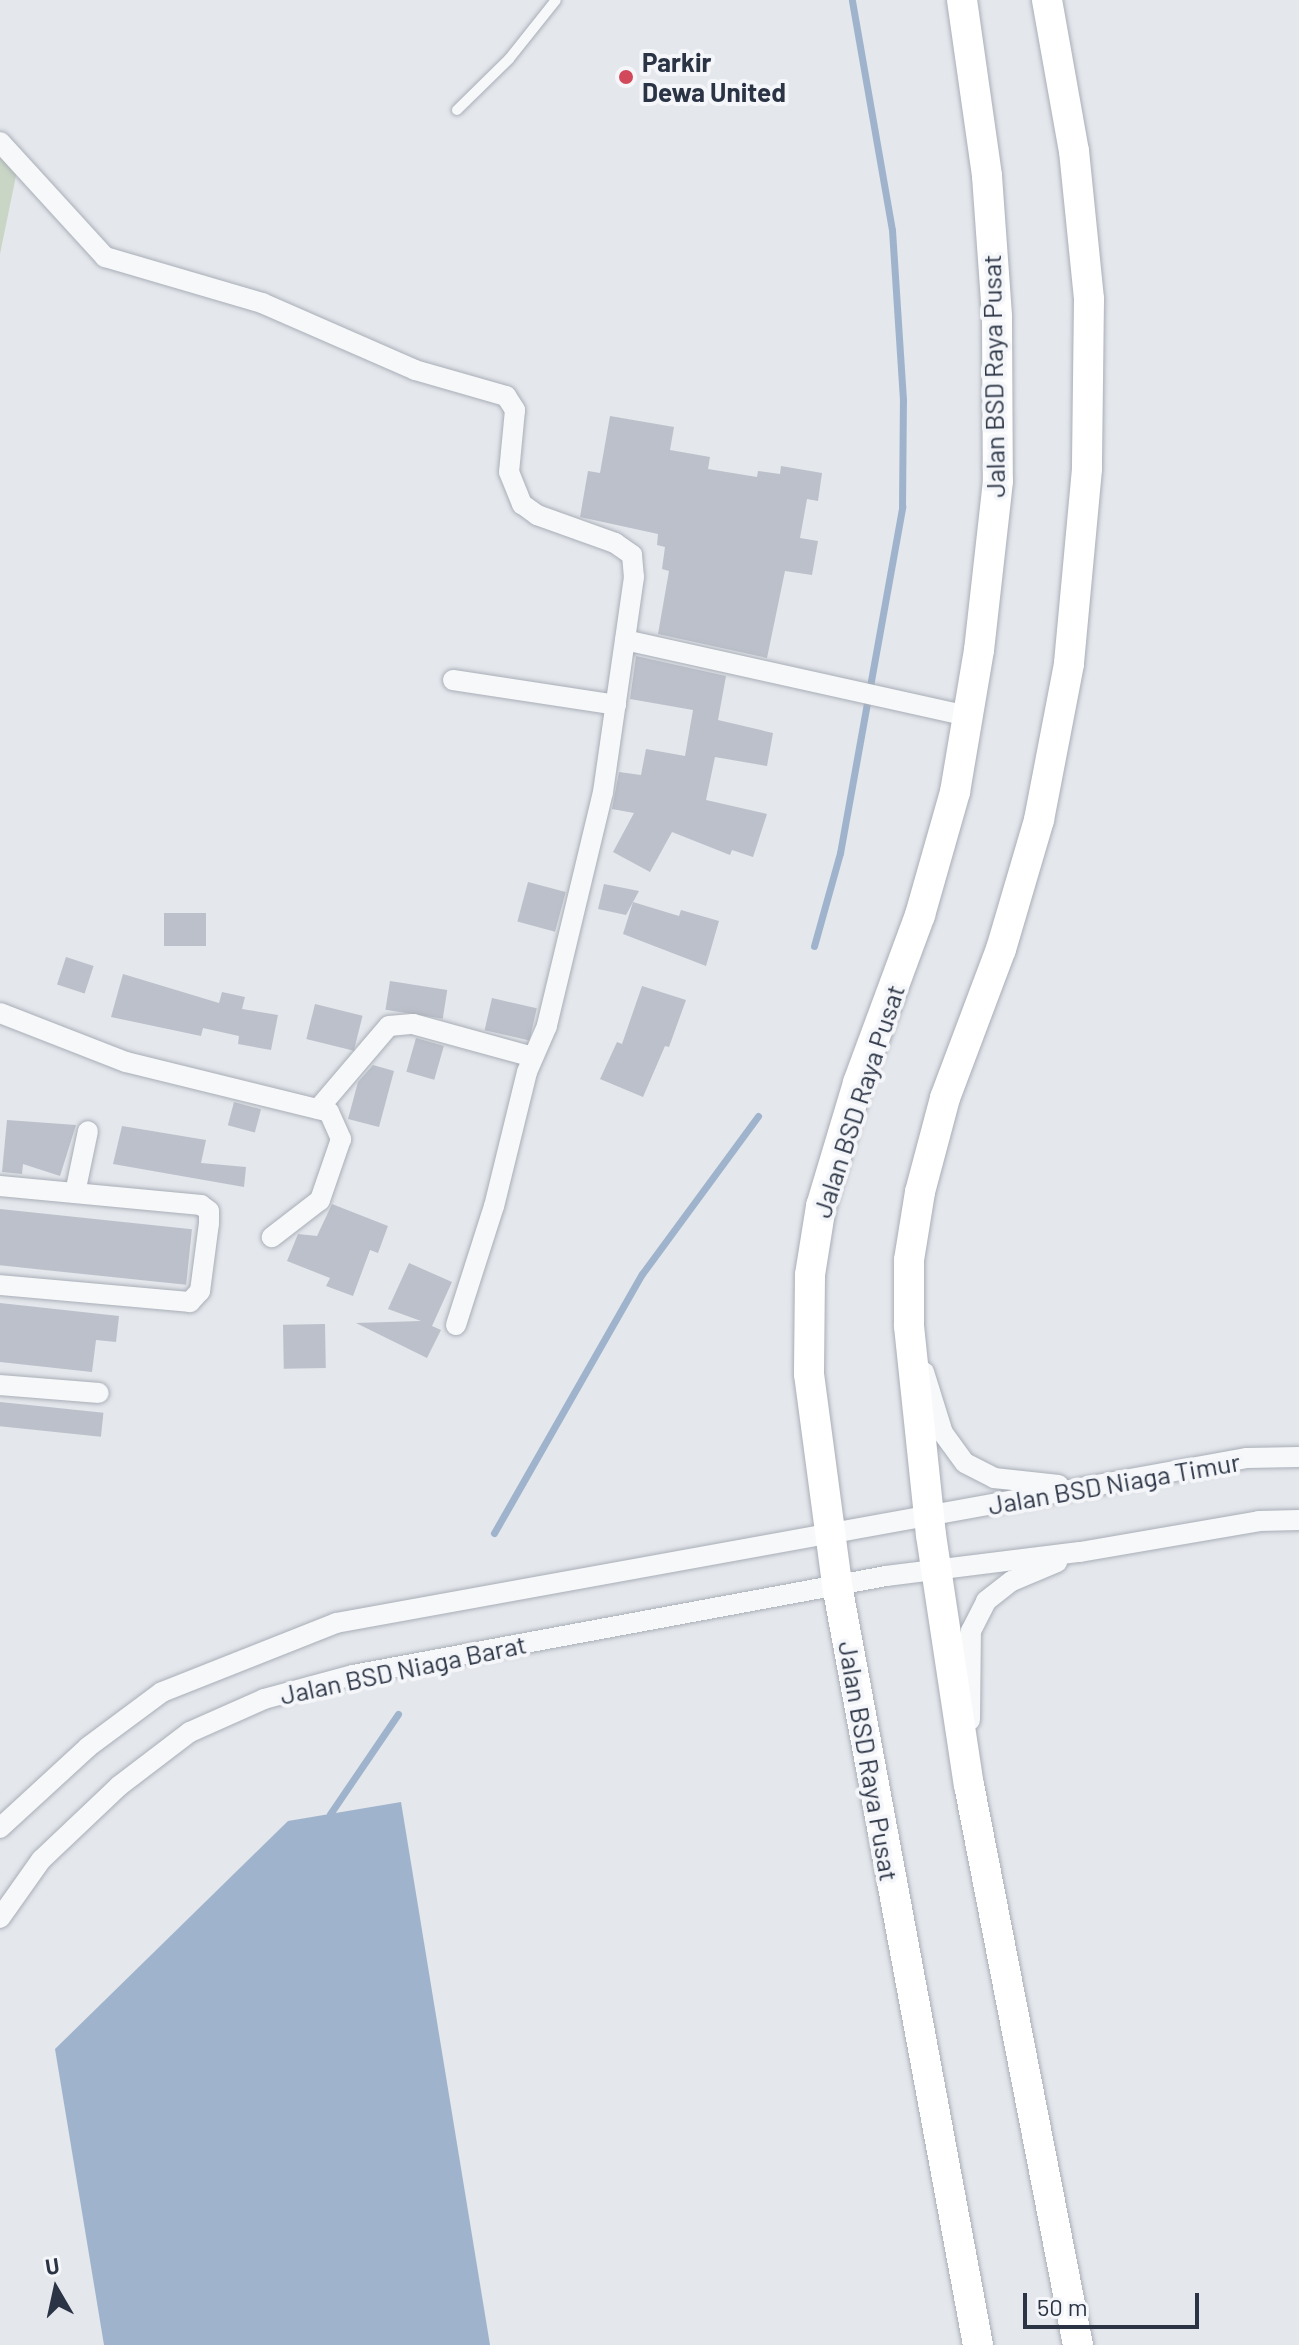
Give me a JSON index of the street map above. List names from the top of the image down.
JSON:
{
  "streets": {
    "main road": ["Jalan BSD Raya Pusat"],
    "street": ["Jalan BSD Niaga Timur", "Jalan BSD Niaga Barat"]
  },
  "crossings": [
    ["Jalan BSD Raya Pusat", "Jalan BSD Niaga Timur"],
    ["Jalan BSD Raya Pusat", "Jalan BSD Niaga Barat"],
    ["Jalan BSD Niaga Timur", "Jalan BSD Niaga Barat"]
  ],
  "places": ["Parkir Dewa United"],
  "scale_bar": "50 m",
  "north": "top"
}
